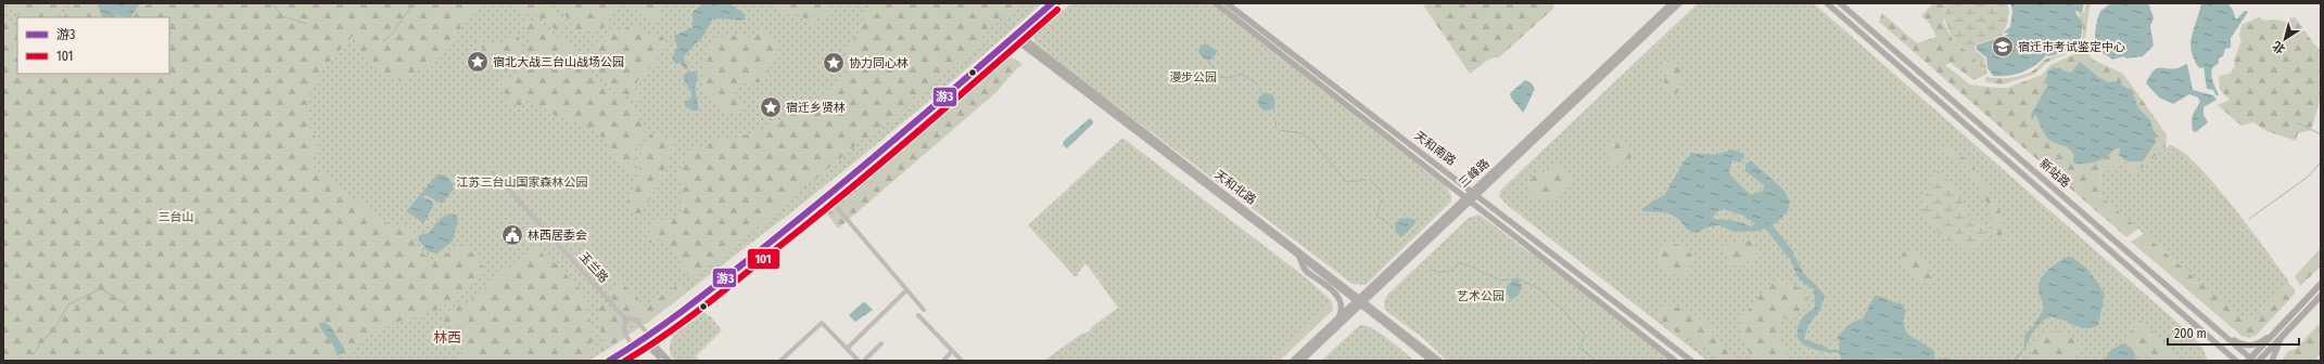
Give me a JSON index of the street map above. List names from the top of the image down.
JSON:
{
  "streets": {
    "street": [
      "天和南路",
      "三峰路",
      "新站路",
      "天和北路",
      "玉兰路"
    ]
  },
  "crossings": [
    ["天和南路", "三峰路"],
    ["三峰路", "天和北路"]
  ],
  "districts": ["林西"],
  "parks": [
    "漫步公园",
    "江苏三台山国家森林公园",
    "三台山",
    "艺术公园"
  ],
  "places": {
    "school or university": ["宿迁市考试鉴定中心"],
    "place": ["宿北大战三台山战场公园", "协力同心林", "宿迁乡贤林"],
    "public building": ["林西居委会"]
  },
  "lines": ["transit line 游3", "transit line 101"],
  "legend": ["游3", "101"],
  "scale_bar": "200 m",
  "north": "bottom left"
}
